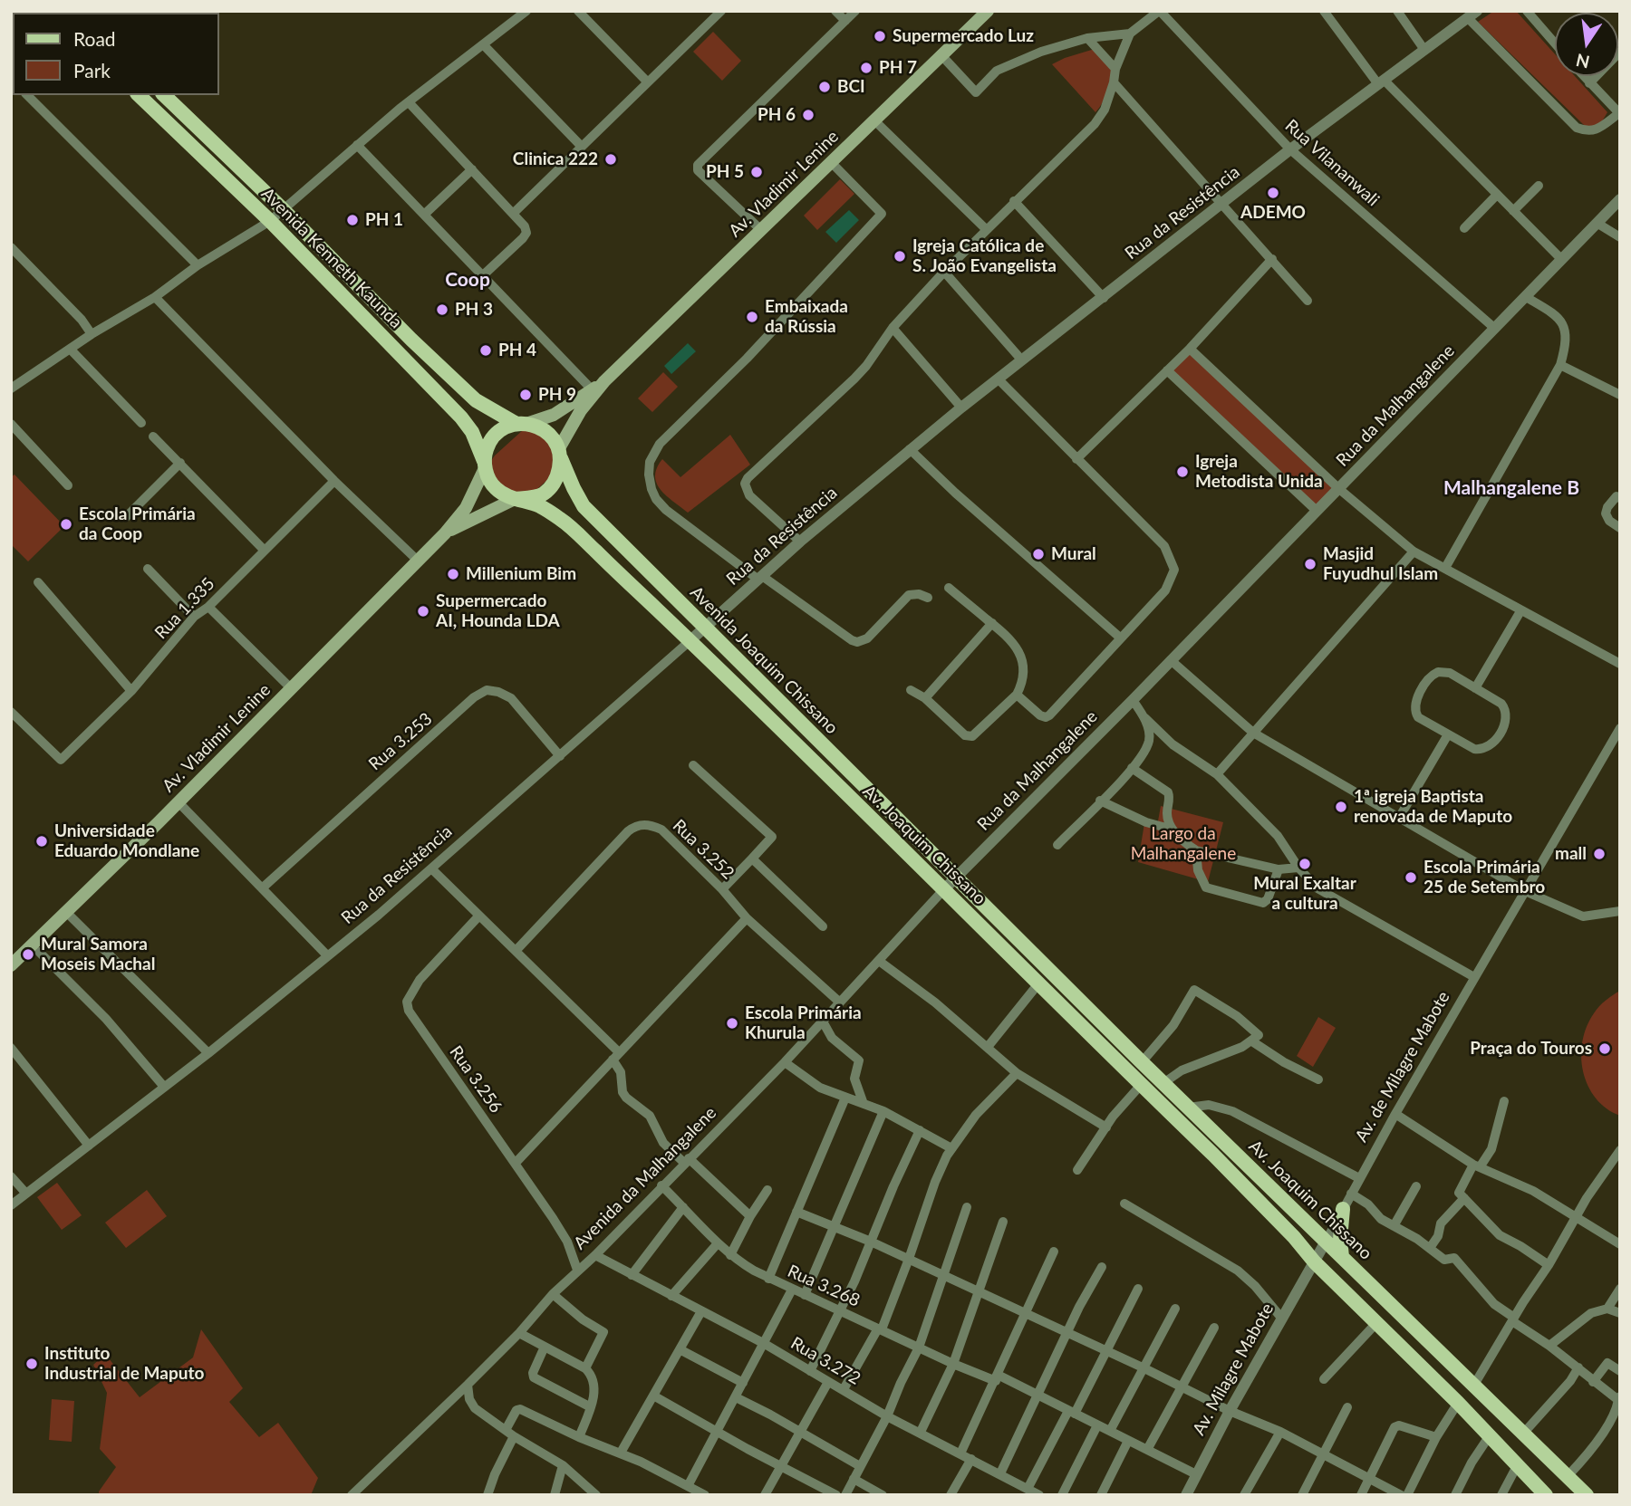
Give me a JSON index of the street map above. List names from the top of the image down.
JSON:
{
  "streets": {
    "main road": [
      "Av. Vladimir Lenine",
      "Avenida Kenneth Kaunda",
      "Avenida Joaquim Chissano",
      "Av. Joaquim Chissano"
    ],
    "street": [
      "Rua Vilananwali",
      "Rua da Resistência",
      "Rua da Malhangalene",
      "Rua 1.335",
      "Rua 3.253",
      "Rua 3.252",
      "Av. de Milagre Mabote",
      "Rua 3.256",
      "Avenida da Malhangalene",
      "Rua 3.268",
      "Rua 3.272",
      "Av. Milagre Mabote"
    ]
  },
  "crossings": [
    ["Rua Vilananwali", "Rua da Resistência"],
    ["Rua Vilananwali", "Rua da Malhangalene"],
    ["Av. Vladimir Lenine", "Avenida Kenneth Kaunda"],
    ["Av. Vladimir Lenine", "Avenida Joaquim Chissano"],
    ["Av. Vladimir Lenine", "Av. Joaquim Chissano"],
    ["Rua da Resistência", "Avenida Joaquim Chissano"],
    ["Rua da Resistência", "Rua 3.253"],
    ["Rua da Resistência", "Av. Joaquim Chissano"],
    ["Avenida Kenneth Kaunda", "Avenida Joaquim Chissano"],
    ["Avenida Kenneth Kaunda", "Av. Joaquim Chissano"],
    ["Rua da Malhangalene", "Avenida Joaquim Chissano"],
    ["Rua da Malhangalene", "Av. Joaquim Chissano"],
    ["Rua da Malhangalene", "Avenida da Malhangalene"],
    ["Avenida Joaquim Chissano", "Av. Joaquim Chissano"],
    ["Avenida Joaquim Chissano", "Avenida da Malhangalene"],
    ["Av. Joaquim Chissano", "Av. de Milagre Mabote"],
    ["Av. Joaquim Chissano", "Avenida da Malhangalene"],
    ["Av. Joaquim Chissano", "Av. Milagre Mabote"],
    ["Rua 3.252", "Avenida da Malhangalene"],
    ["Av. de Milagre Mabote", "Av. Milagre Mabote"],
    ["Rua 3.256", "Avenida da Malhangalene"],
    ["Avenida da Malhangalene", "Rua 3.268"],
    ["Avenida da Malhangalene", "Rua 3.272"],
    ["Rua 3.268", "Av. Milagre Mabote"]
  ],
  "districts": ["Coop", "Malhangalene B"],
  "parks": ["Largo da Malhangalene"],
  "places": [
    "Supermercado Luz",
    "PH 7",
    "BCI",
    "PH 6",
    "Clinica 222",
    "PH 5",
    "ADEMO",
    "PH 1",
    "Igreja Católica de S. João Evangelista",
    "PH 3",
    "Embaixada da Rússia",
    "PH 4",
    "PH 9",
    "Igreja Metodista Unida",
    "Escola Primária da Coop",
    "Mural",
    "Masjid Fuyudhul Islam",
    "Millenium Bim",
    "Supermercado AI, Hounda LDA",
    "1ª igreja Baptista renovada de Maputo",
    "Universidade Eduardo Mondlane",
    "mall",
    "Mural Exaltar a cultura",
    "Escola Primária 25 de Setembro",
    "Mural Samora Moseis Machal",
    "Escola Primária Khurula",
    "Praça do Touros",
    "Instituto Industrial de Maputo"
  ],
  "legend": ["Road", "Park"],
  "north": "bottom"
}
